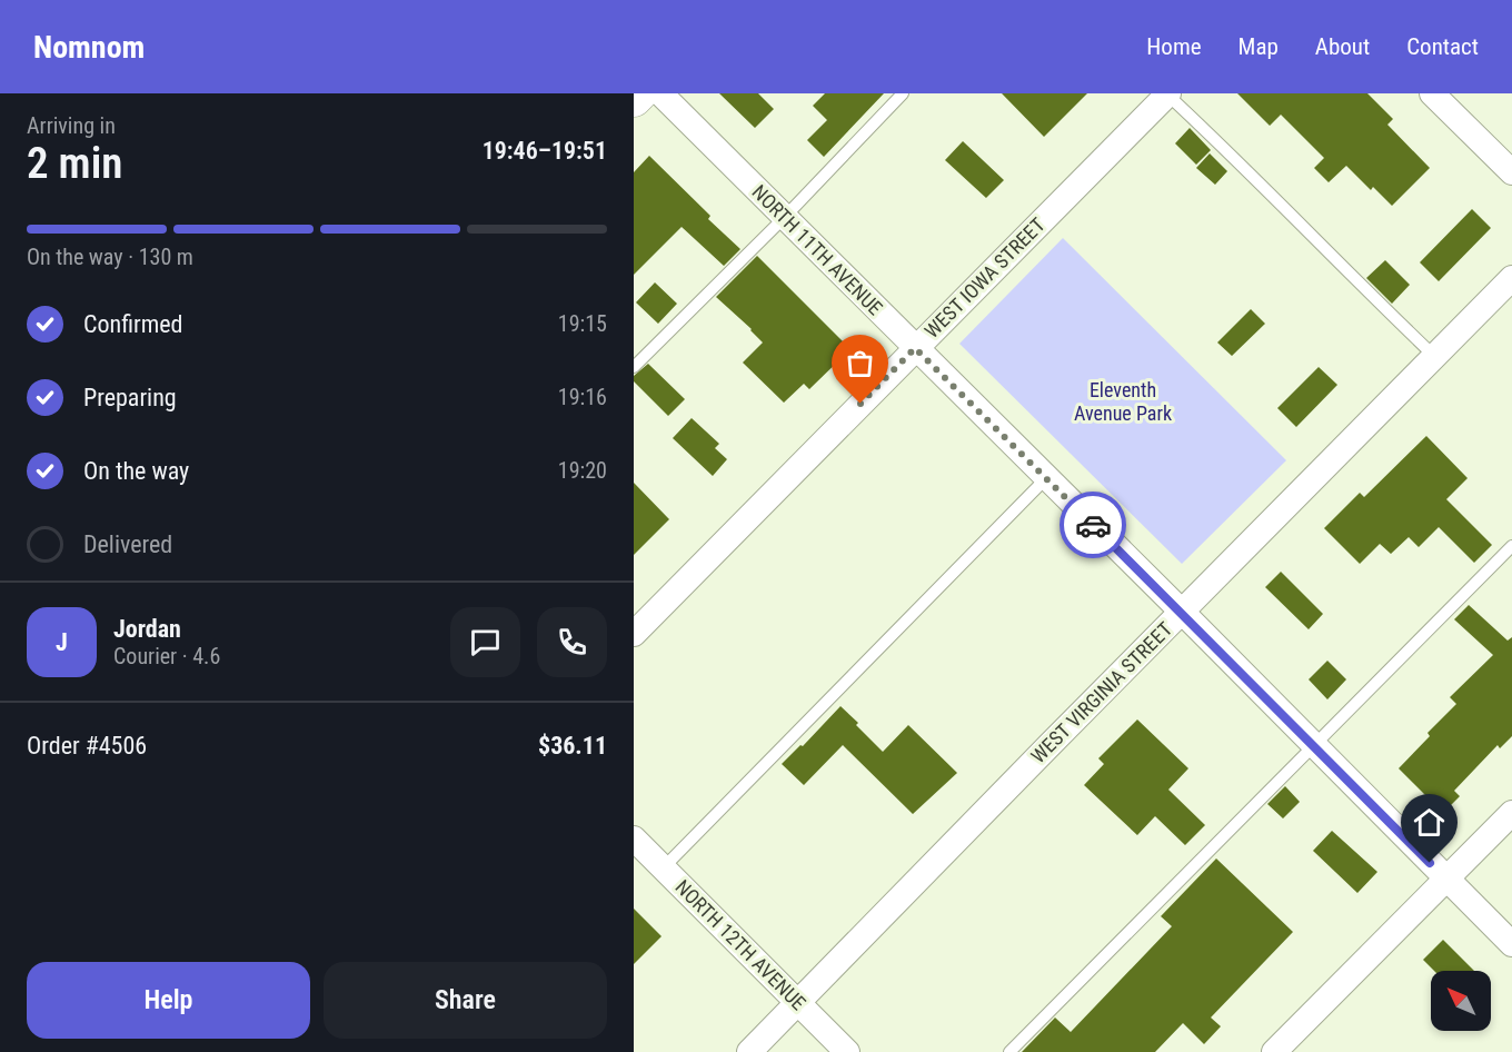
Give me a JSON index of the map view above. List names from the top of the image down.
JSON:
{
  "streets": {
    "street": [
      "NORTH 11TH AVENUE",
      "WEST IOWA STREET",
      "WEST VIRGINIA STREET",
      "NORTH 12TH AVENUE"
    ]
  },
  "crossings": [
    ["NORTH 11TH AVENUE", "WEST IOWA STREET"],
    ["NORTH 11TH AVENUE", "WEST VIRGINIA STREET"],
    ["WEST VIRGINIA STREET", "NORTH 12TH AVENUE"]
  ],
  "parks": ["Eleventh Avenue Park"],
  "north": "top left",
  "page": {
    "header": "Nomnom",
    "nav": [
      "Home",
      "Map",
      "About",
      "Contact"
    ],
    "heading": ["2 min", "Arriving in", "19:46–19:51"],
    "panel": [
      "Jordan",
      "Courier · 4.6",
      "Order #4506",
      "$36.11"
    ],
    "bar": "On the way · 130 m",
    "list": [
      ["Confirmed", "19:15"],
      ["Preparing", "19:16"],
      ["On the way", "19:20"],
      "Delivered"
    ],
    "round": "J",
    "buttons": ["Help", "Share"]
  }
}
